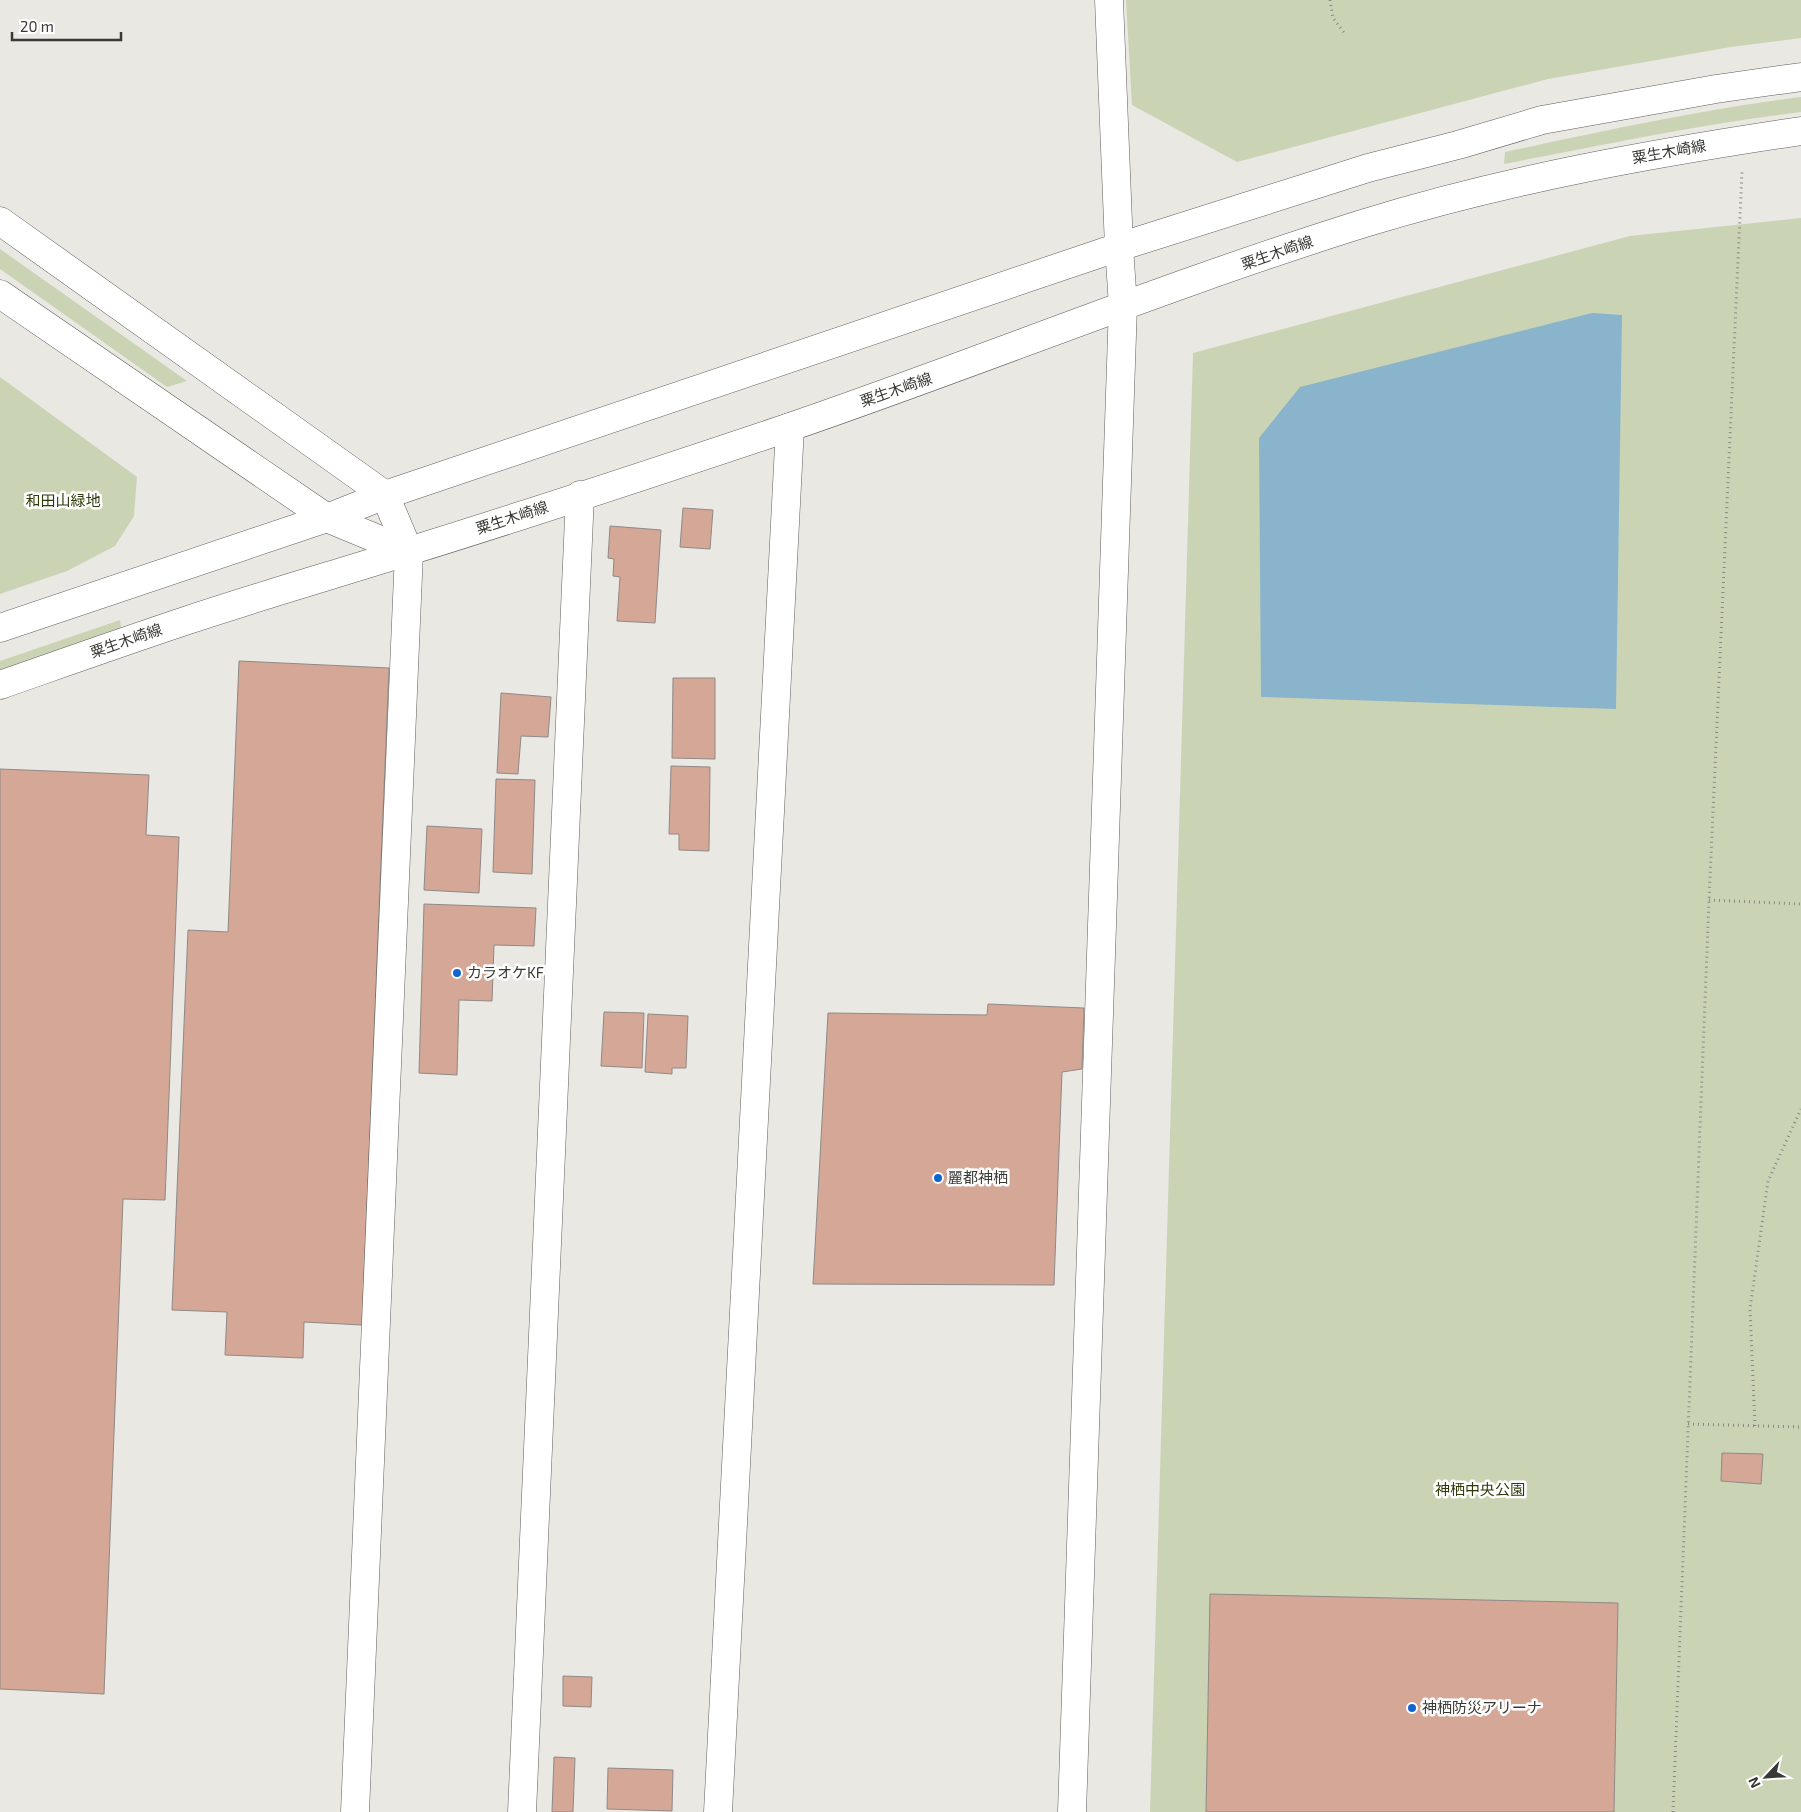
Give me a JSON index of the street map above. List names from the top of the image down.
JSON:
{
  "streets": {
    "street": ["粟生木崎線"]
  },
  "parks": ["和田山緑地", "神栖中央公園"],
  "places": ["カラオケKF", "麗都神栖", "神栖防災アリーナ"],
  "scale_bar": "20 m",
  "north": "bottom left"
}
